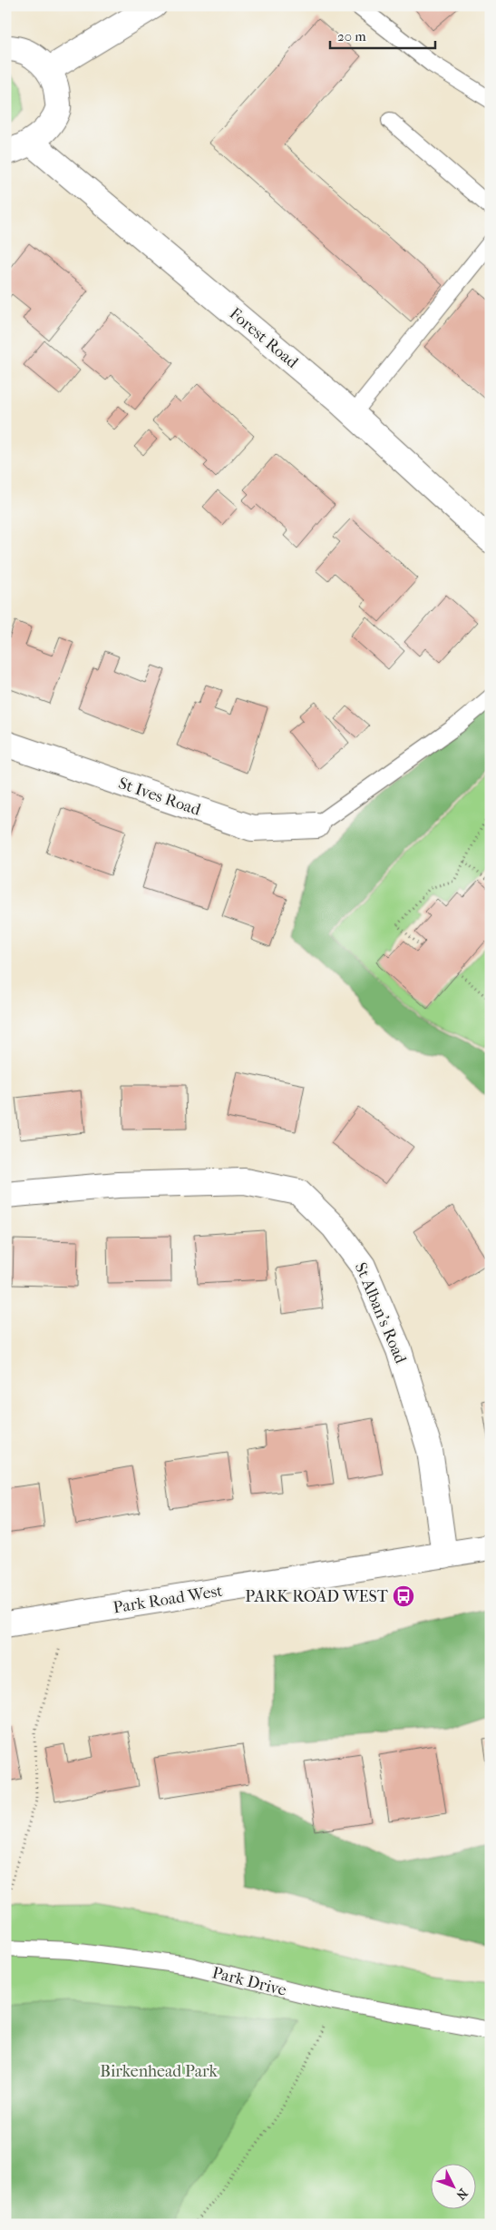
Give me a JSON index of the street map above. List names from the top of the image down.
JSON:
{
  "streets": {
    "street": [
      "Forest Road",
      "St Ives Road",
      "St Alban's Road",
      "Park Road West"
    ],
    "lane": ["Park Drive"]
  },
  "crossings": [
    ["St Alban's Road", "Park Road West"]
  ],
  "parks": ["Birkenhead Park"],
  "places": {
    "bus stop": ["PARK ROAD WEST"]
  },
  "scale_bar": "20 m",
  "north": "bottom right"
}
